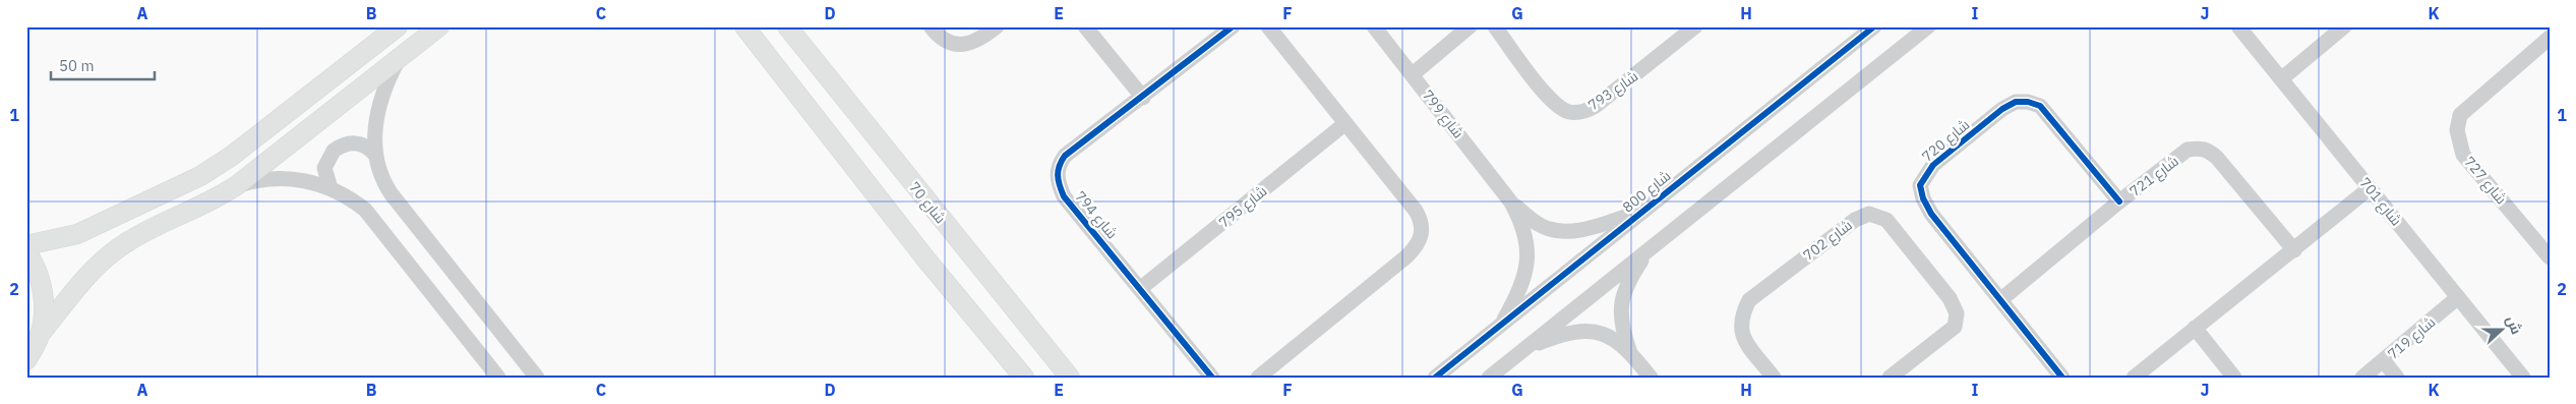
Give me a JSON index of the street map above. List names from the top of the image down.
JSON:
{
  "streets": {
    "main road": ["شارع 70"],
    "street": [
      "شارع 793",
      "شارع 799",
      "شارع 720",
      "شارع 721",
      "شارع 727",
      "شارع 800",
      "شارع 701",
      "شارع 795",
      "شارع 794",
      "شارع 702",
      "شارع 719"
    ]
  },
  "crossings": [
    ["شارع 799", "شارع 800"],
    ["شارع 720", "شارع 721"],
    ["شارع 701", "شارع 719"],
    ["شارع 795", "شارع 794"]
  ],
  "scale_bar": "50 m",
  "north": "right",
  "grid": {
    "columns": [
      "A",
      "B",
      "C",
      "D",
      "E",
      "F",
      "G",
      "H",
      "I",
      "J",
      "K"
    ],
    "rows": ["1", "2"]
  }
}
